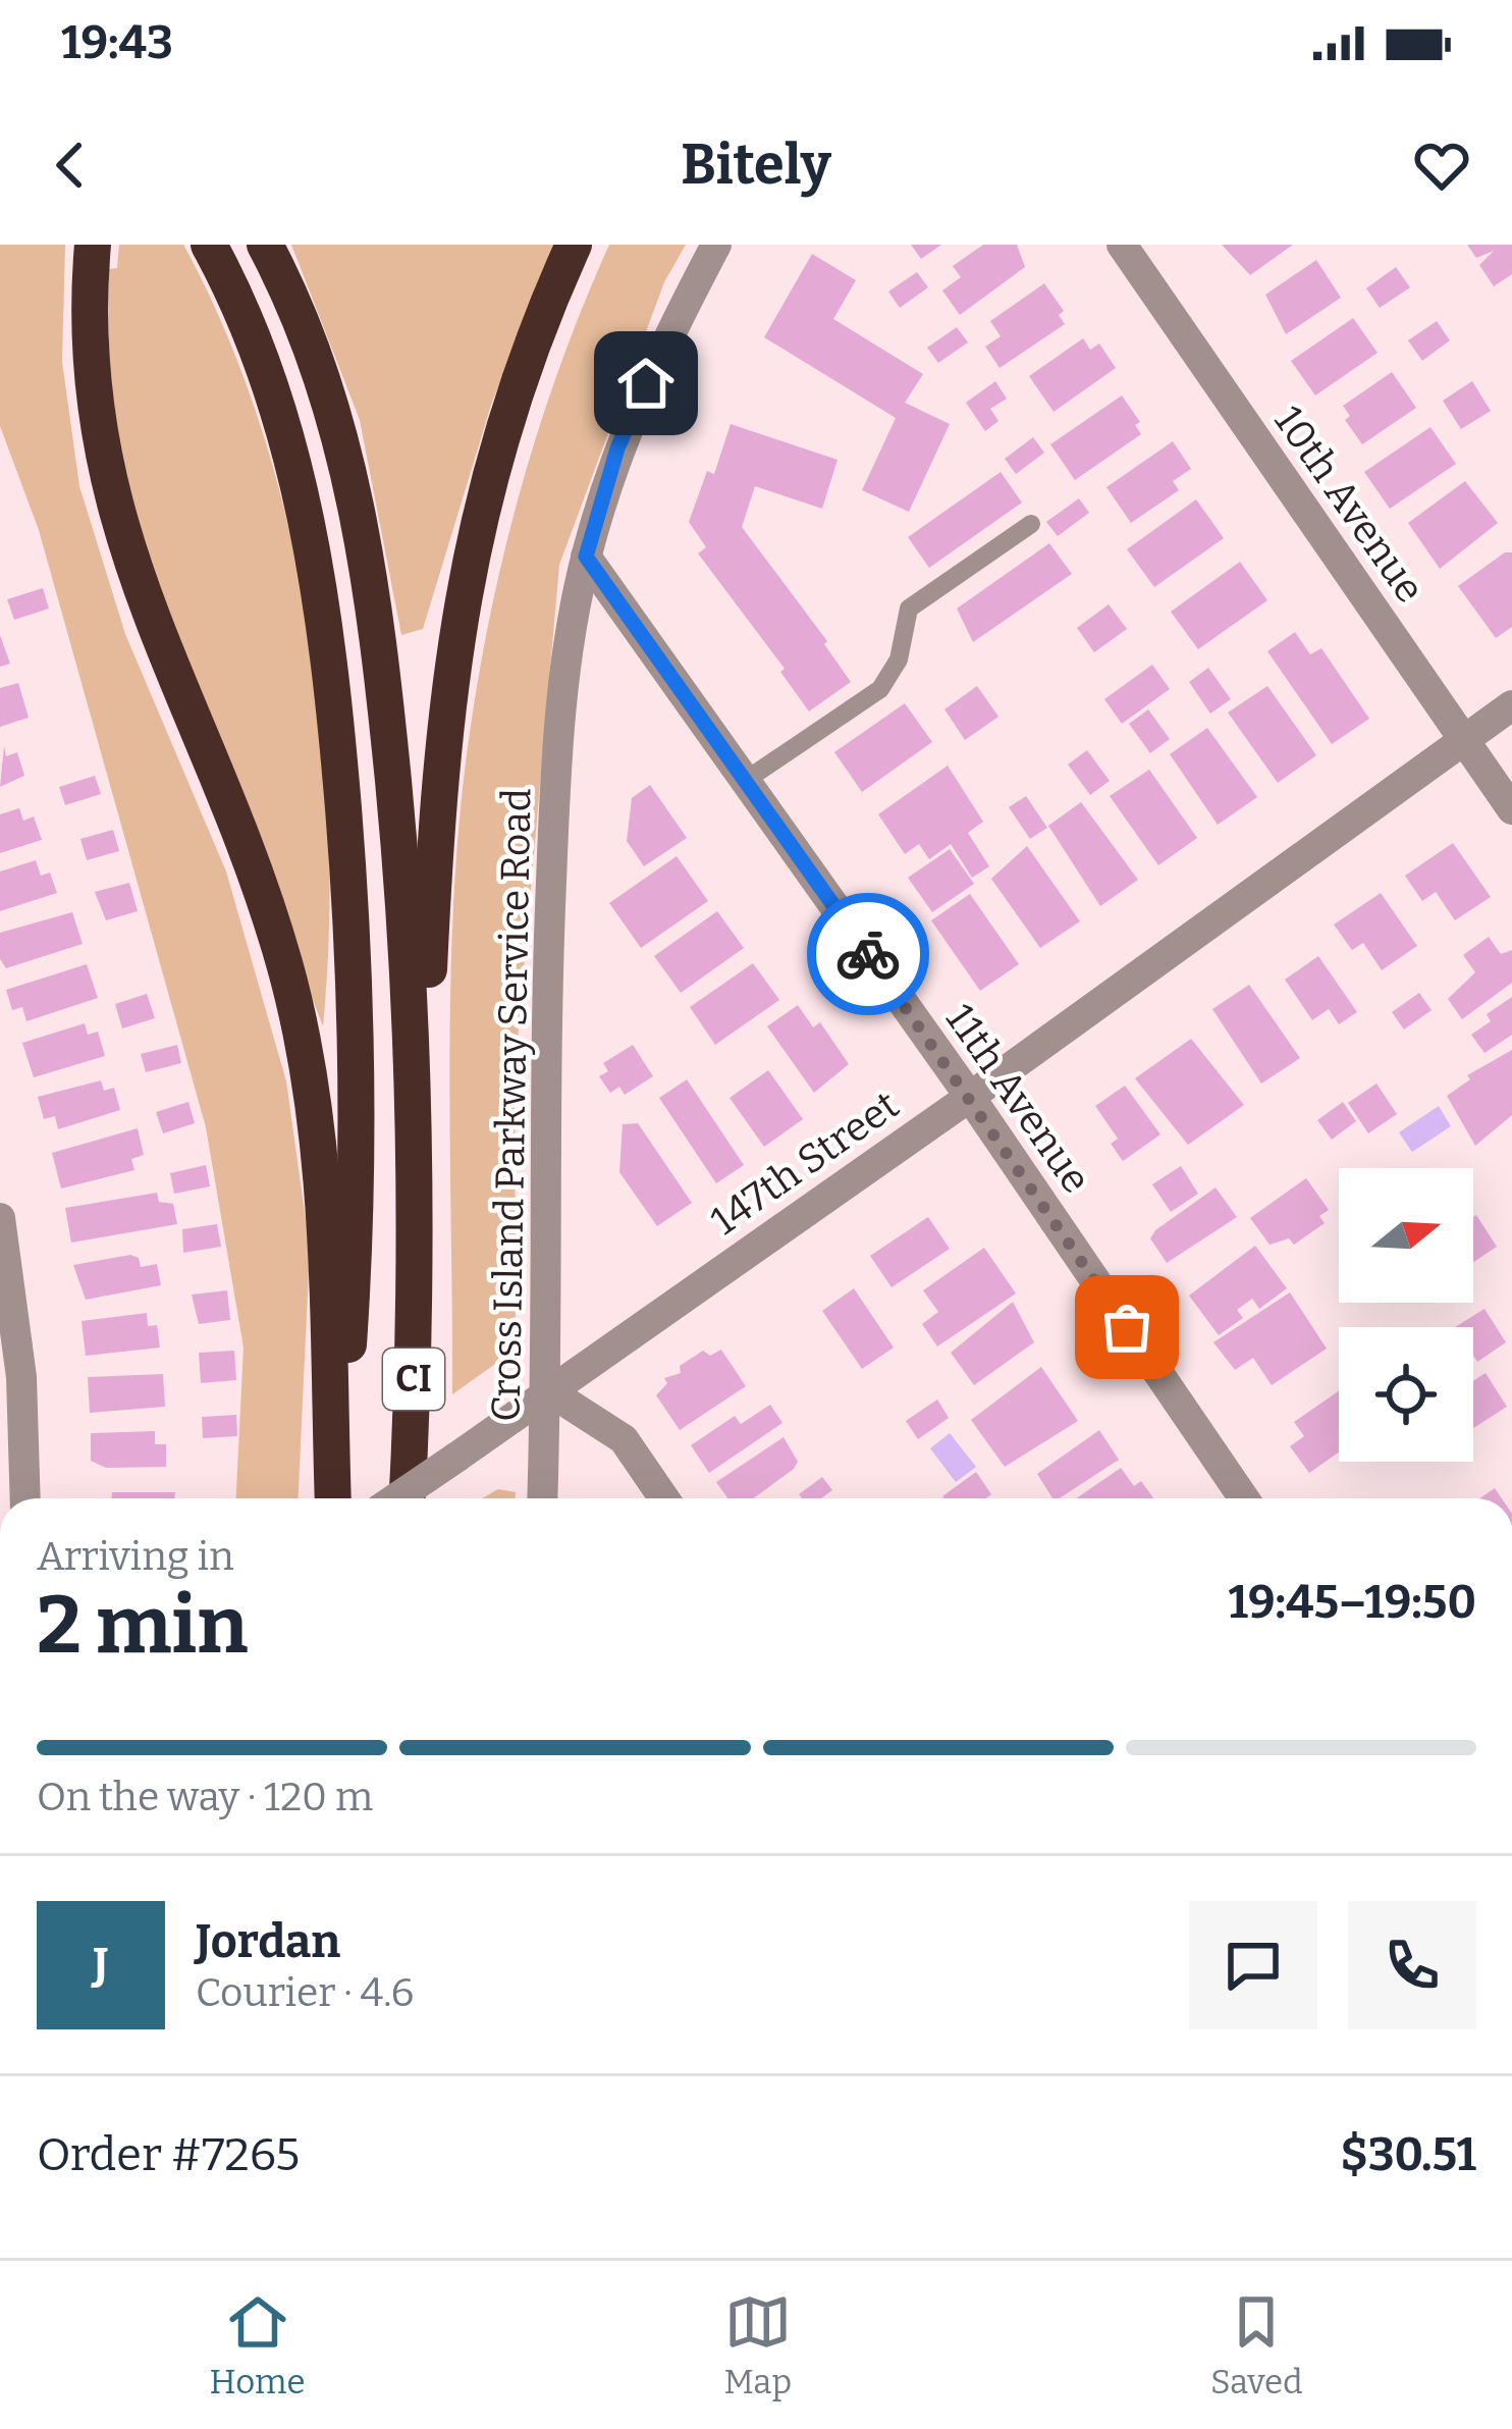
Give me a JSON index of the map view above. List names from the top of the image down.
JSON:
{
  "streets": {
    "highway": ["CI"],
    "street": [
      "10th Avenue",
      "11th Avenue",
      "Cross Island Parkway Service Road",
      "147th Street"
    ]
  },
  "crossings": [
    ["10th Avenue", "147th Street"],
    ["11th Avenue", "Cross Island Parkway Service Road"],
    ["11th Avenue", "147th Street"],
    ["Cross Island Parkway Service Road", "147th Street"]
  ],
  "north": "right",
  "page": {
    "status": "19:43",
    "header": "Bitely",
    "heading": ["2 min", "Arriving in", "19:45–19:50"],
    "panel": [
      "Jordan",
      "Courier · 4.6",
      "Order #7265",
      "$30.51"
    ],
    "bar": "On the way · 120 m",
    "round": "J",
    "tabs": ["Home", "Map", "Saved"]
  }
}
